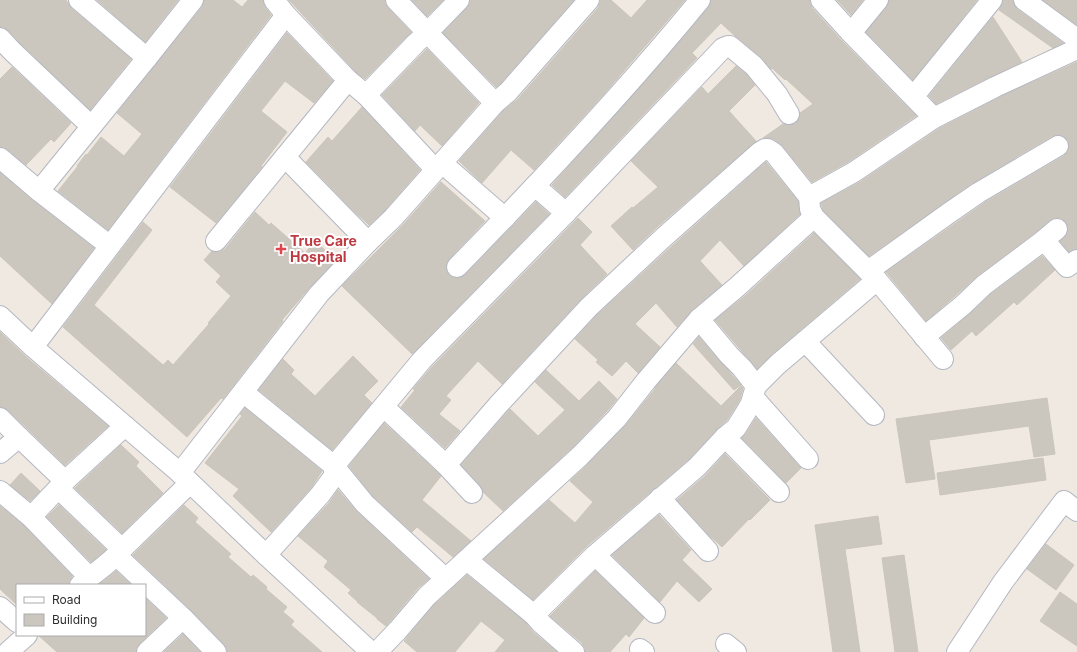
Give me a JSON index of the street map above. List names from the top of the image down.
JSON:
{
  "places": {
    "health": ["True Care Hospital"]
  },
  "legend": ["Road", "Building"]
}
